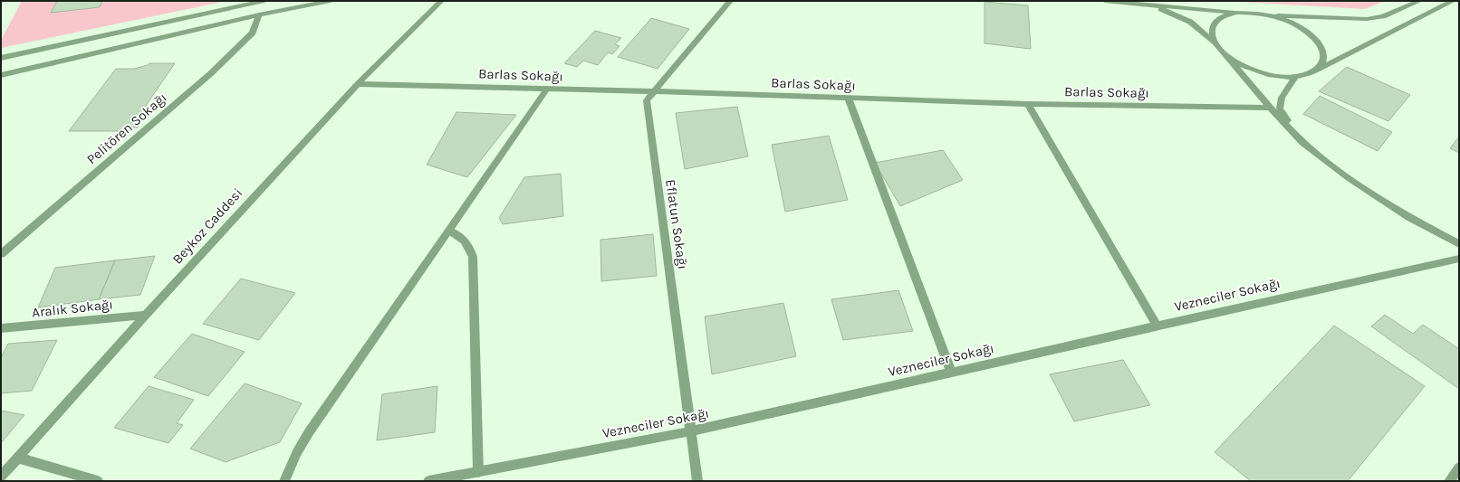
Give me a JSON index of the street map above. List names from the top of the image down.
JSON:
{
  "streets": {
    "street": [
      "Barlas Sokağı",
      "Pelitören Sokağı",
      "Eflatun Sokağı",
      "Beykoz Caddesi",
      "Vezneciler Sokağı",
      "Aralık Sokağı"
    ]
  },
  "crossings": [
    ["Barlas Sokağı", "Eflatun Sokağı"],
    ["Barlas Sokağı", "Beykoz Caddesi"],
    ["Eflatun Sokağı", "Vezneciler Sokağı"],
    ["Beykoz Caddesi", "Aralık Sokağı"]
  ]
}
